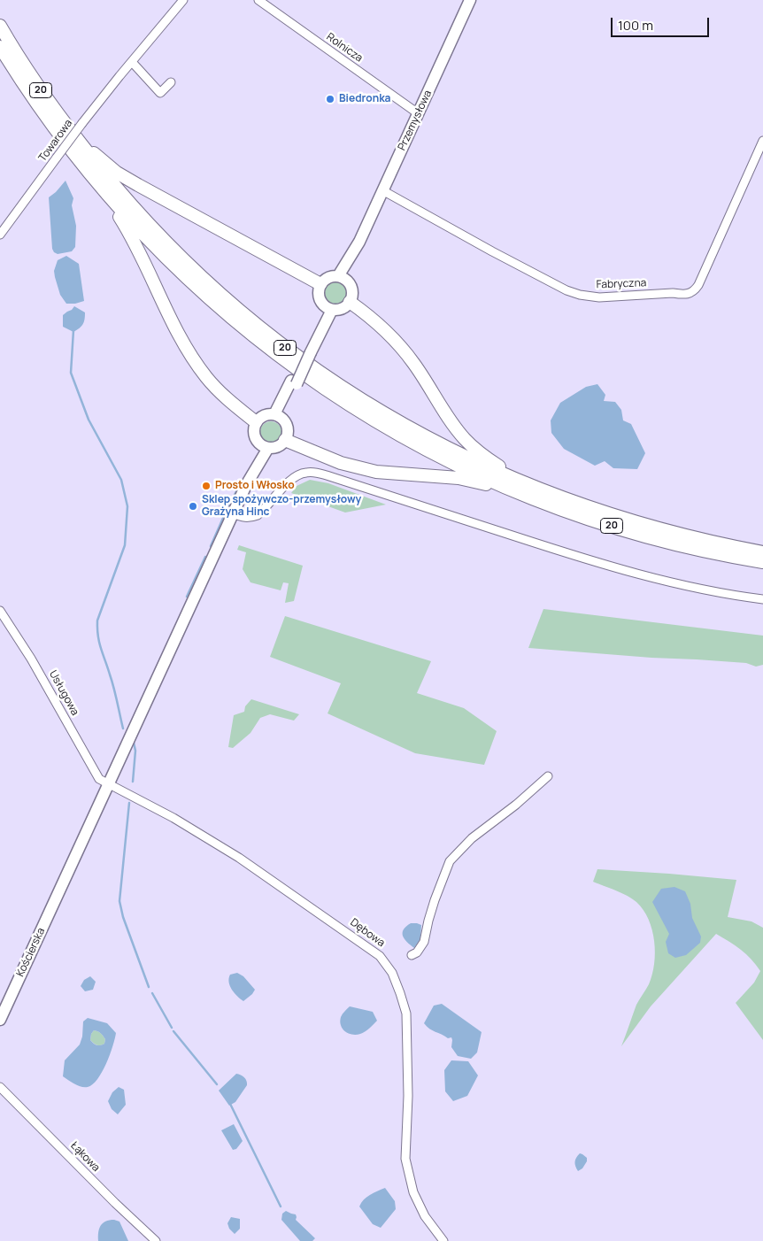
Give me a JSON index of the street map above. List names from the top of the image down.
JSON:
{
  "streets": {
    "main road": ["20", "Przemysłowa", "Kościerska"],
    "street": [
      "Rolnicza",
      "Towarowa",
      "Fabryczna",
      "Usługowa",
      "Dębowa",
      "Łąkowa"
    ]
  },
  "crossings": [
    ["Rolnicza", "Przemysłowa"],
    ["Przemysłowa", "Fabryczna"],
    ["Usługowa", "Dębowa"],
    ["Usługowa", "Kościerska"],
    ["Dębowa", "Kościerska"]
  ],
  "places": ["Biedronka", "Prosto i Włosko", "Sklep spożywczo-przemysłowy Grażyna Hinc"],
  "scale_bar": "100 m"
}
